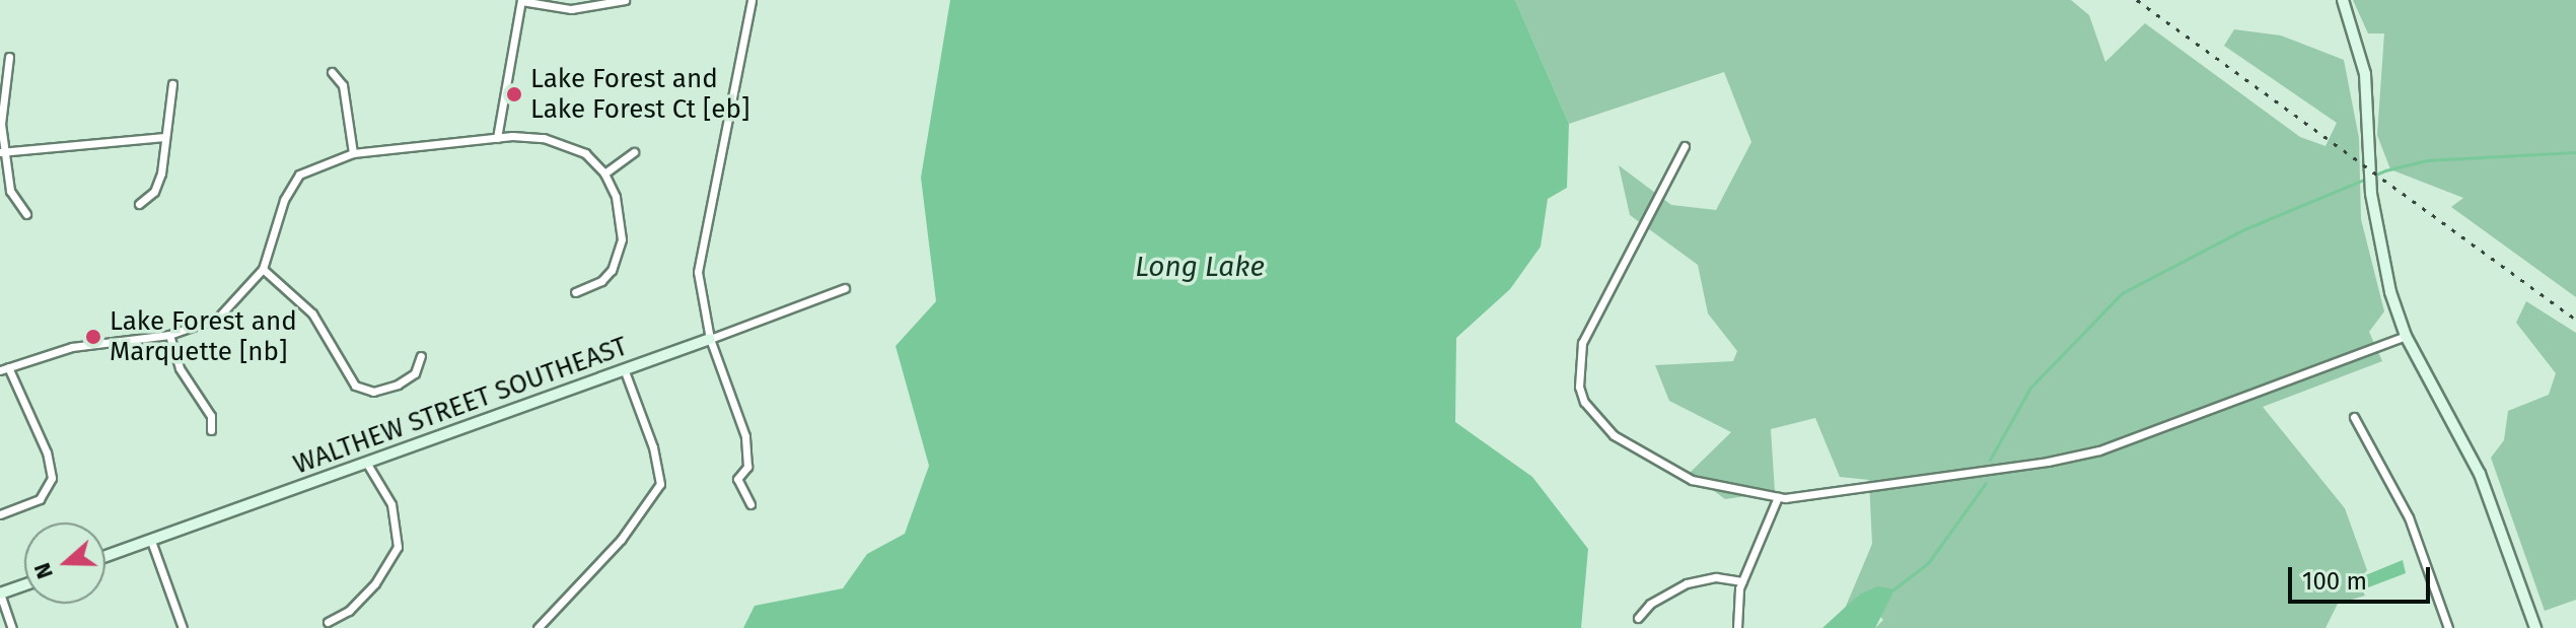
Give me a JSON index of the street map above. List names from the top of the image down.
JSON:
{
  "streets": {
    "street": ["WALTHEW STREET SOUTHEAST"]
  },
  "water": ["Long Lake"],
  "places": ["Lake Forest and Lake Forest Ct [eb]", "Lake Forest and Marquette [nb]"],
  "scale_bar": "100 m",
  "north": "left"
}
